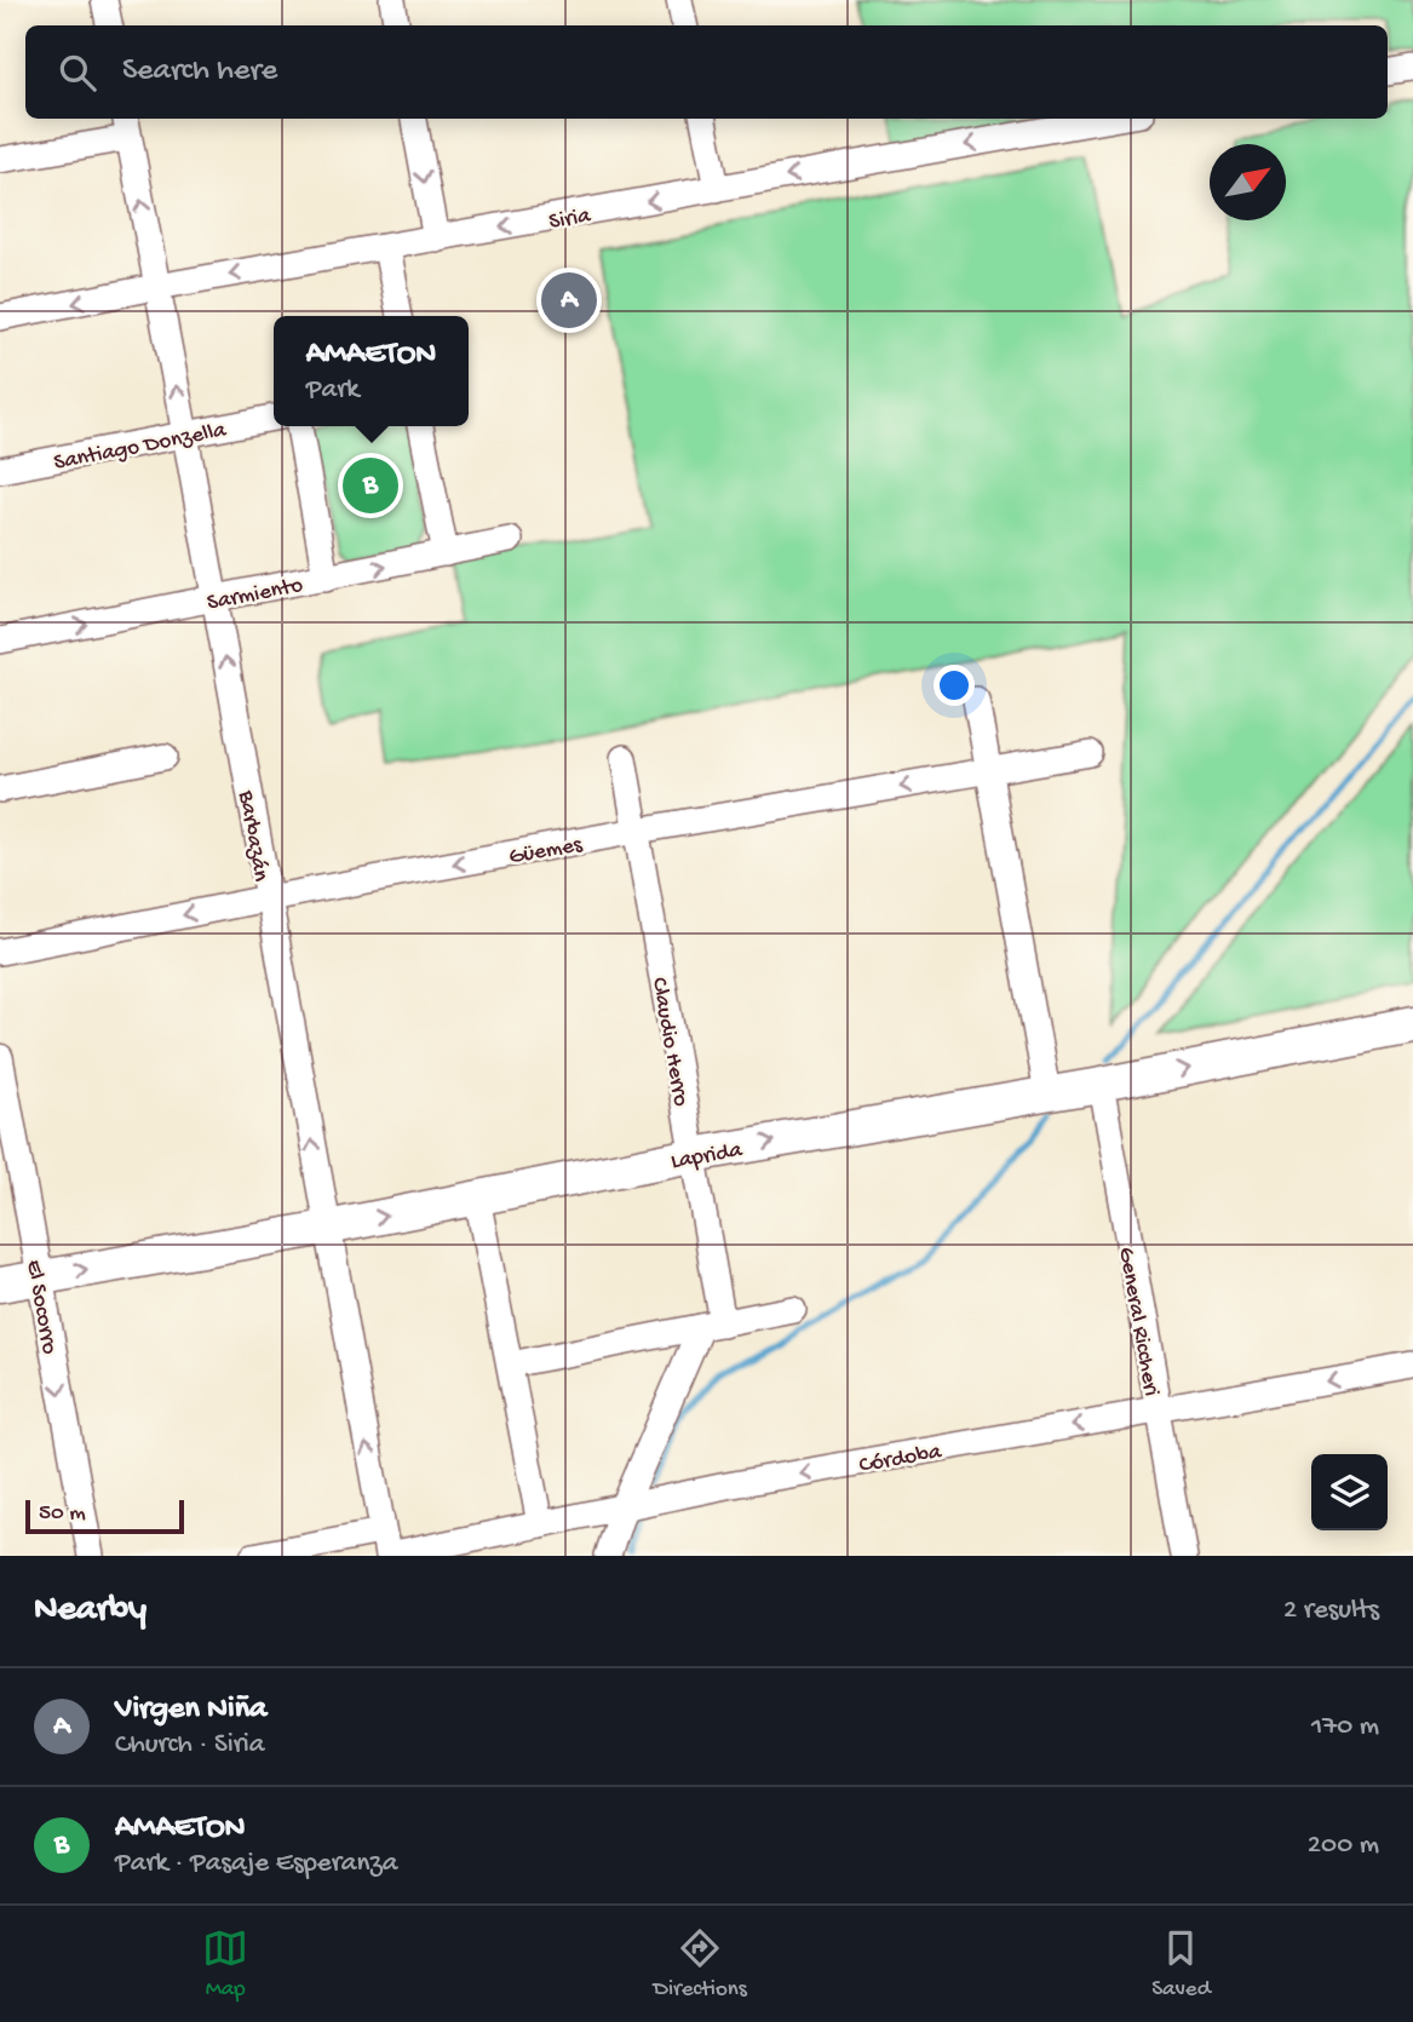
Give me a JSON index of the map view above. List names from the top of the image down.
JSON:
{
  "streets": {
    "street": [
      "Siria",
      "Santiago Donzella",
      "Sarmiento",
      "Barbazán",
      "Güemes",
      "Claudio Herro",
      "Laprida",
      "El Socorro",
      "General Riccheri",
      "Córdoba"
    ]
  },
  "crossings": [
    ["Siria", "Barbazán"],
    ["Santiago Donzella", "Barbazán"],
    ["Sarmiento", "Barbazán"],
    ["Barbazán", "Güemes"],
    ["Barbazán", "Laprida"],
    ["Barbazán", "Córdoba"],
    ["Güemes", "Claudio Herro"],
    ["Claudio Herro", "Laprida"],
    ["Laprida", "El Socorro"],
    ["Laprida", "General Riccheri"],
    ["General Riccheri", "Córdoba"]
  ],
  "one_way": [
    "Siria",
    "Barbazán",
    "Güemes",
    "Laprida",
    "El Socorro",
    "Córdoba"
  ],
  "scale_bar": "50 m",
  "north": "top right",
  "page": {
    "search": "Search here",
    "pins": ["A", "B"],
    "popup": ["AMAETON", "Park"],
    "scale": "50 m",
    "heading": ["Nearby", "2 results"],
    "list": [
      {
        "mark": "A",
        "name": "Virgen Niña",
        "note": "Church · Siria",
        "value": "170 m"
      },
      {
        "mark": "B",
        "name": "AMAETON",
        "note": "Park · Pasaje Esperanza",
        "value": "200 m"
      }
    ],
    "nav": ["Map", "Directions", "Saved"]
  }
}
